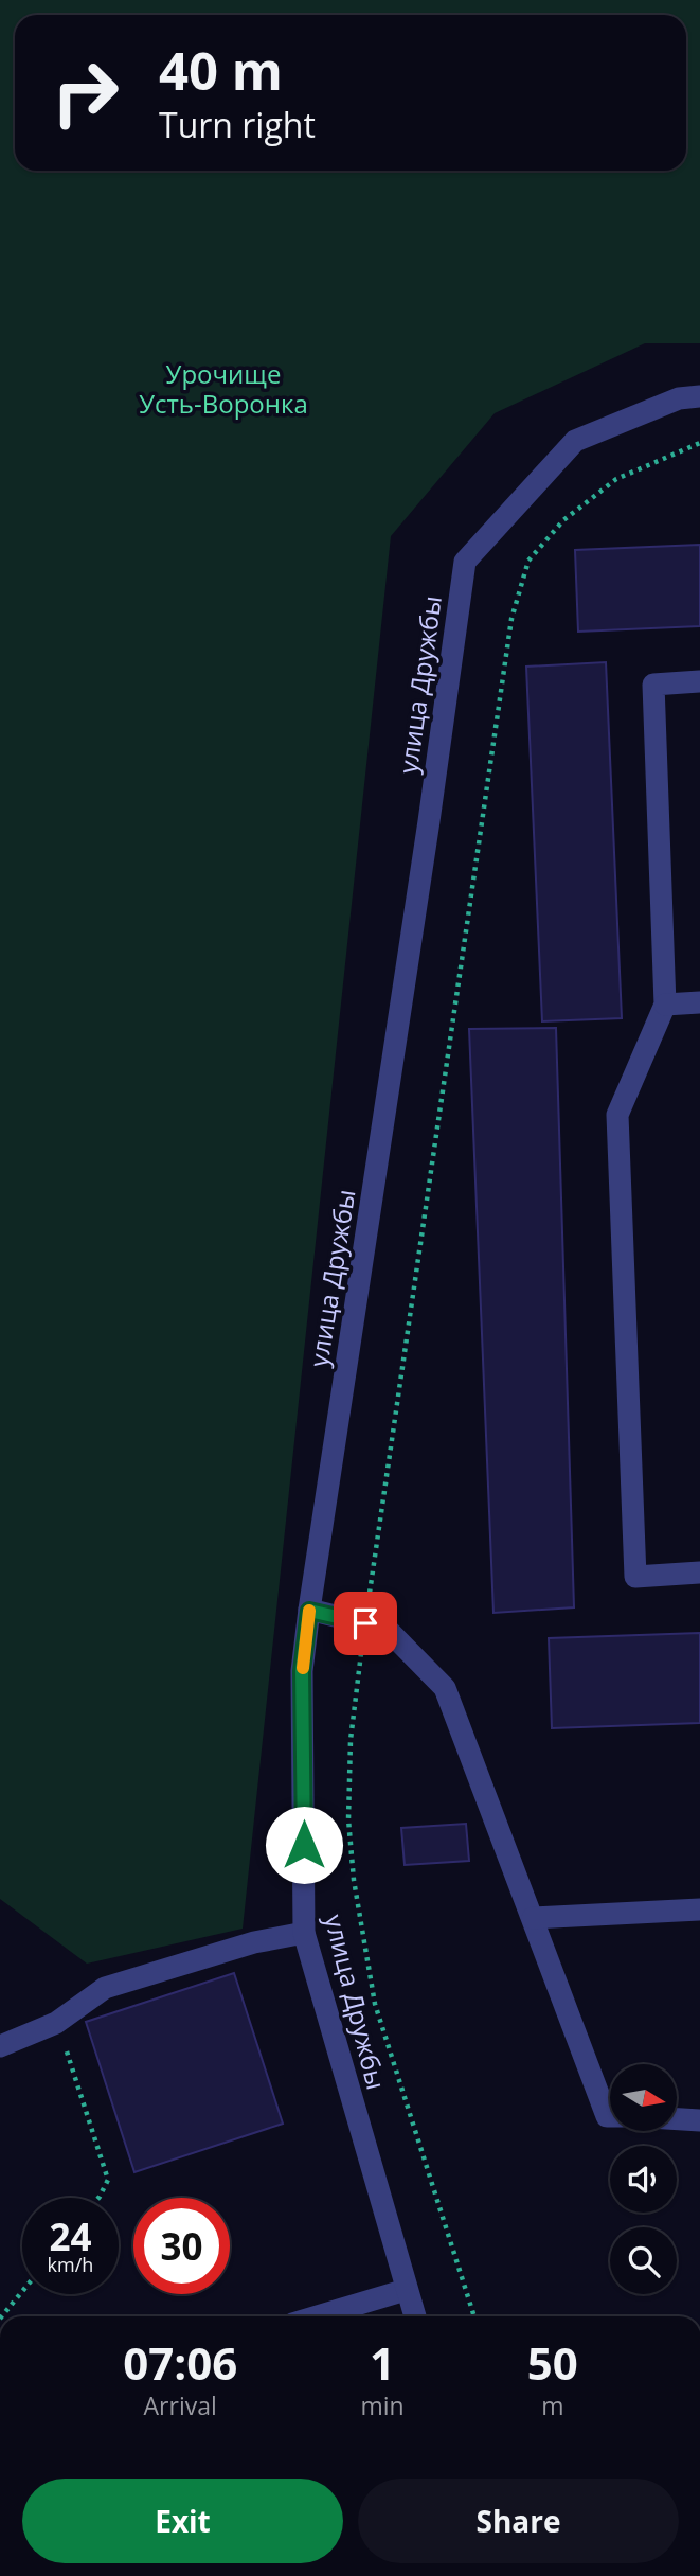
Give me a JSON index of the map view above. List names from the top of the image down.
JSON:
{
  "streets": {
    "street": ["улица Дружбы"]
  },
  "parks": ["Урочище Усть-Воронка"],
  "north": "right",
  "page": {
    "turn": ["40 m", "Turn right"],
    "speed": "24 km/h",
    "limit": "30",
    "eta": [
      "07:06",
      "Arrival",
      "1",
      "min",
      "50",
      "m"
    ],
    "buttons": ["Exit", "Share"]
  }
}
